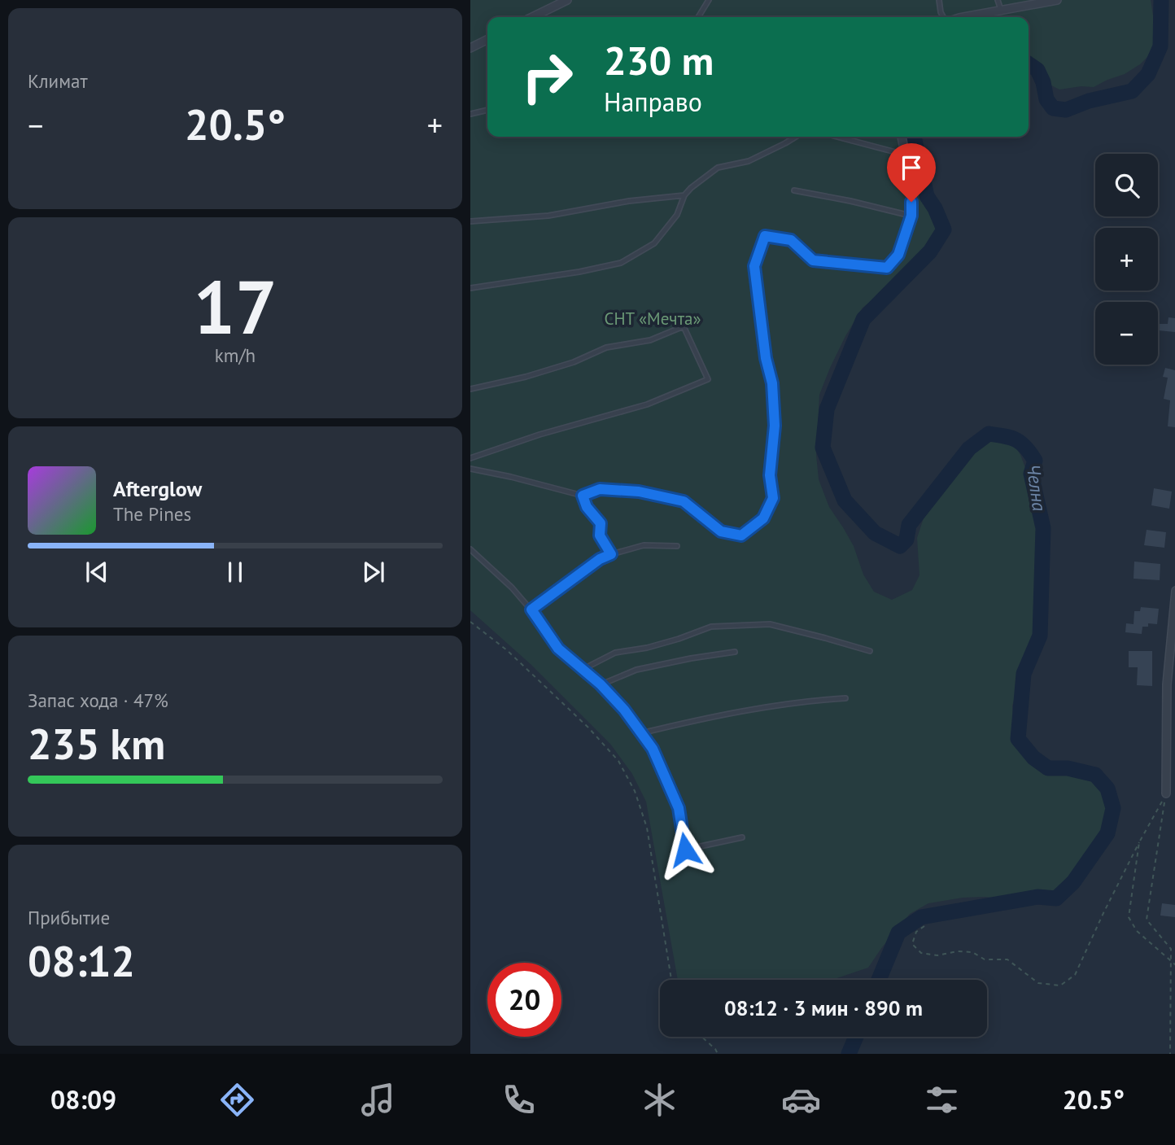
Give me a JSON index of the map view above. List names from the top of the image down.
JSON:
{
  "water": ["Челна"],
  "parks": ["СНТ «Мечта»"],
  "page": {
    "tile": [
      "Климат",
      ["17", "km/h"],
      ["Запас хода · 47%", "235 km"],
      ["Прибытие", "08:12"]
    ],
    "turn": ["230 m", "Направо"],
    "heat": ["−", "20.5°", "+"],
    "map_buttons": ["+", "−"],
    "song": ["Afterglow", "The Pines"],
    "limit": "20",
    "trip": "08:12 · 3 мин · 890 m",
    "tabs": ["08:09", "20.5°"]
  }
}
